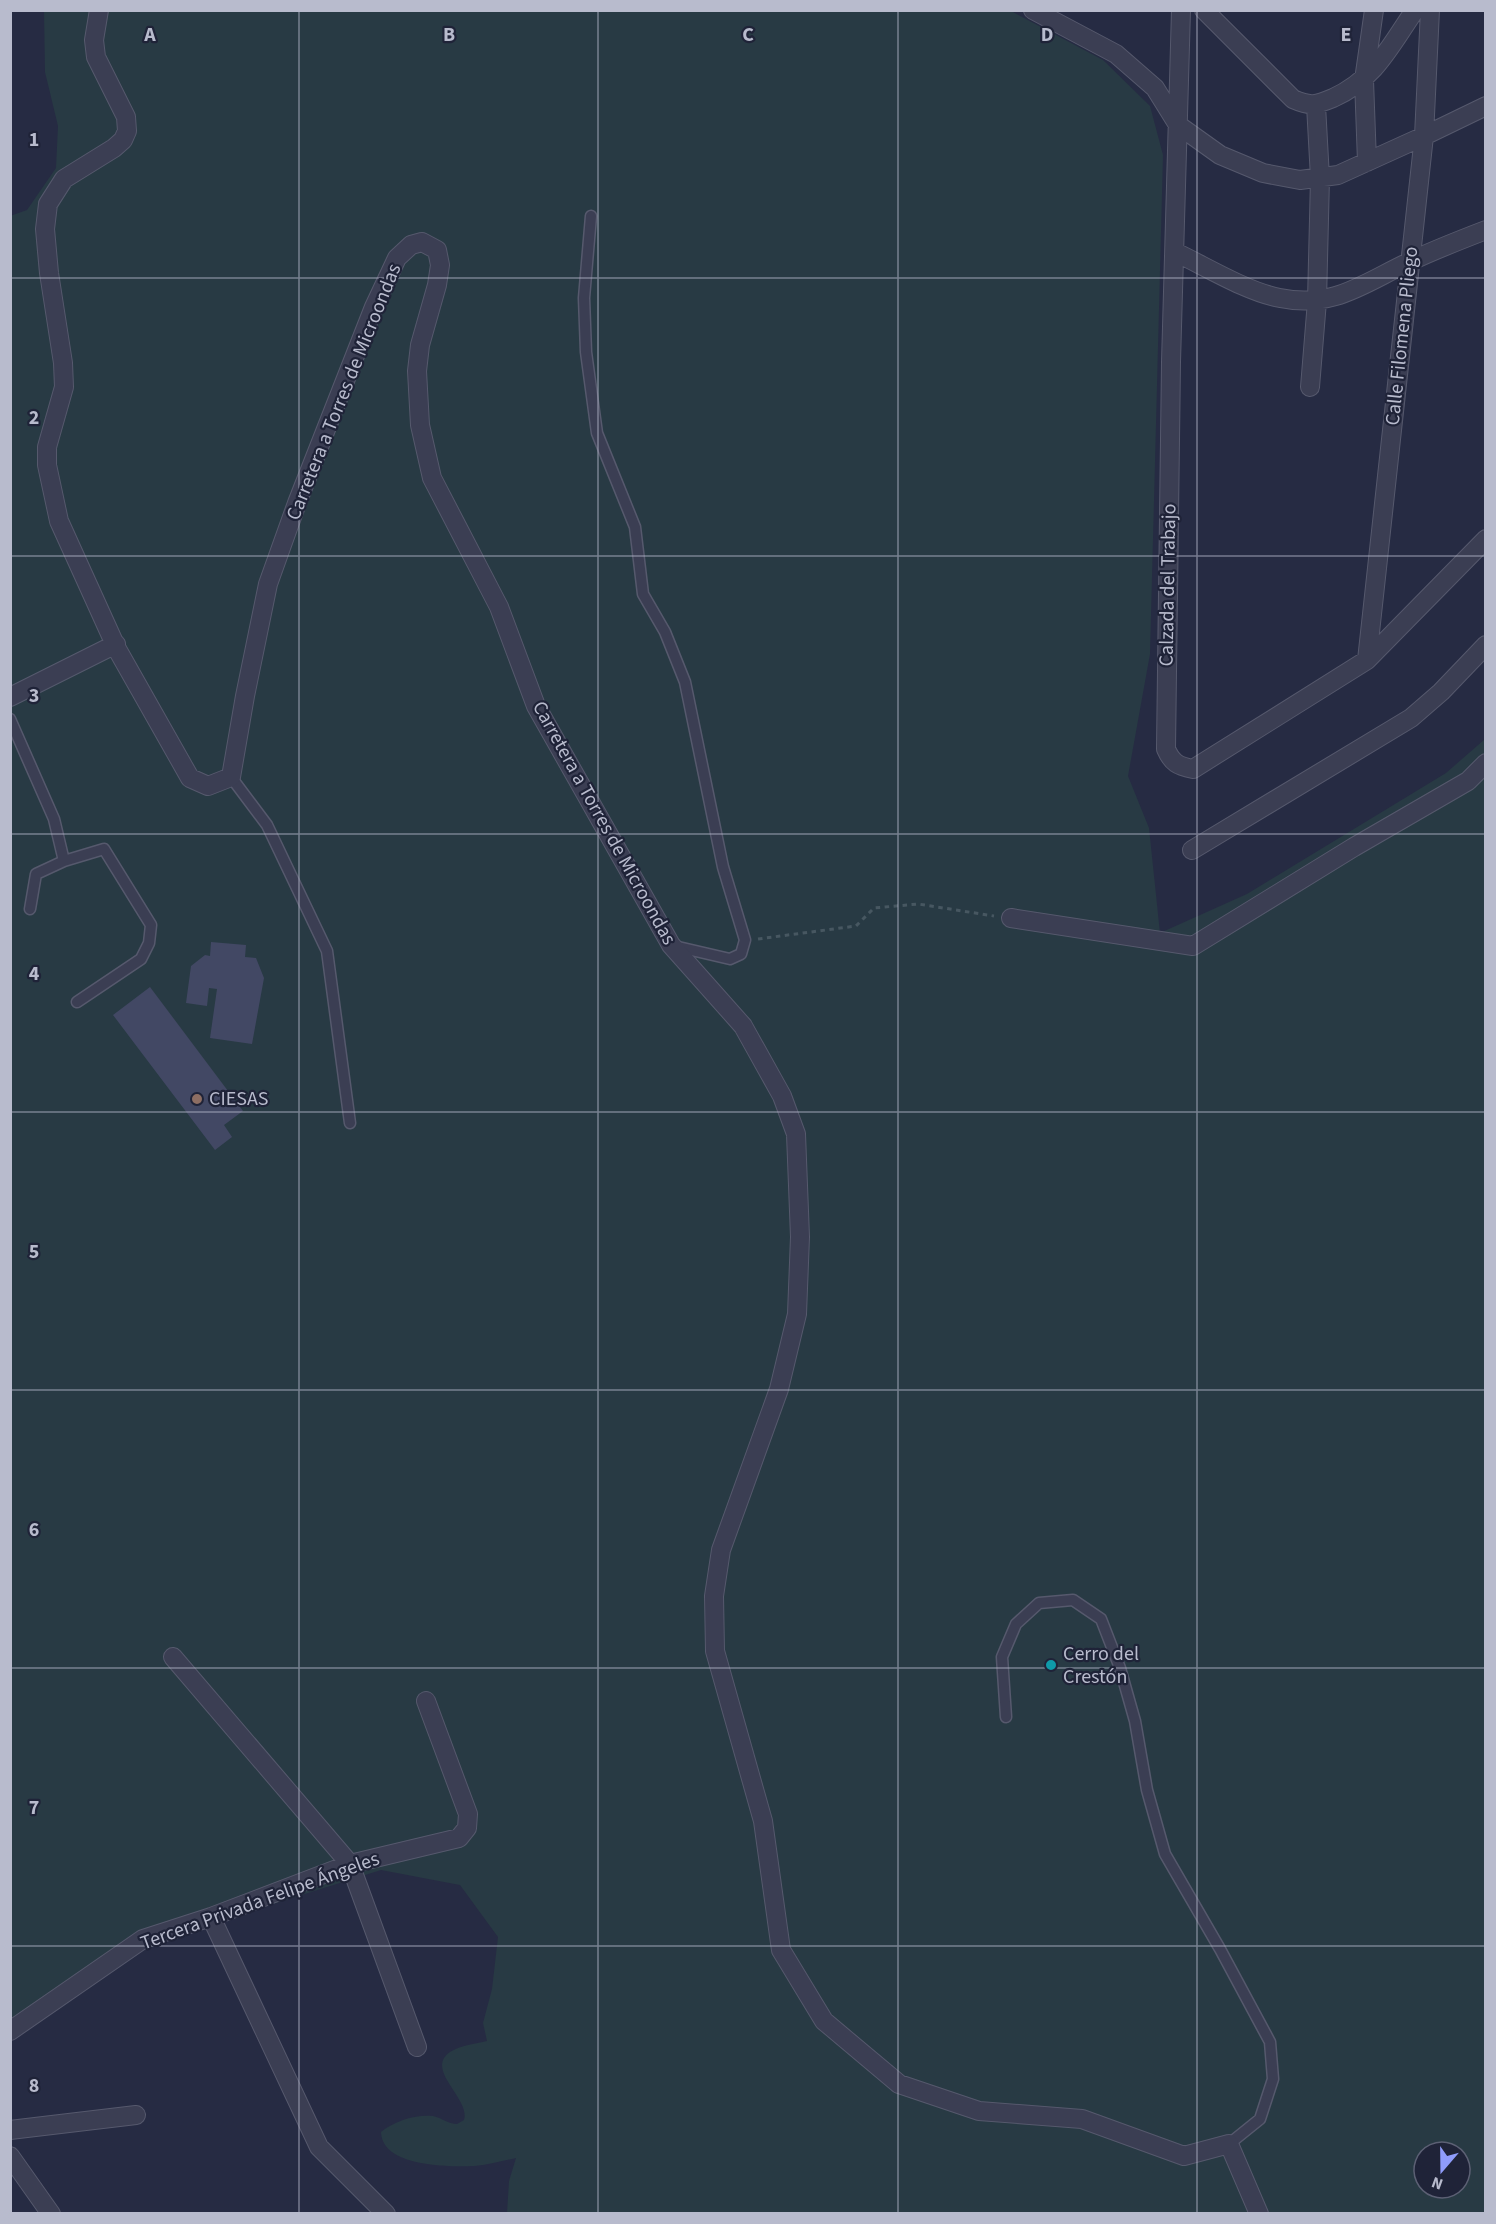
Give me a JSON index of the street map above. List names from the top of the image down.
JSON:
{
  "streets": {
    "street": [
      "Calle Filomena Pliego",
      "Carretera a Torres de Microondas",
      "Calzada del Trabajo",
      "Tercera Privada Felipe Ángeles"
    ]
  },
  "crossings": [
    ["Calle Filomena Pliego", "Calzada del Trabajo"]
  ],
  "places": ["CIESAS", "Cerro del Crestón"],
  "north": "bottom",
  "grid": {
    "columns": [
      "A",
      "B",
      "C",
      "D",
      "E"
    ],
    "rows": [
      "1",
      "2",
      "3",
      "4",
      "5",
      "6",
      "7",
      "8"
    ]
  }
}
